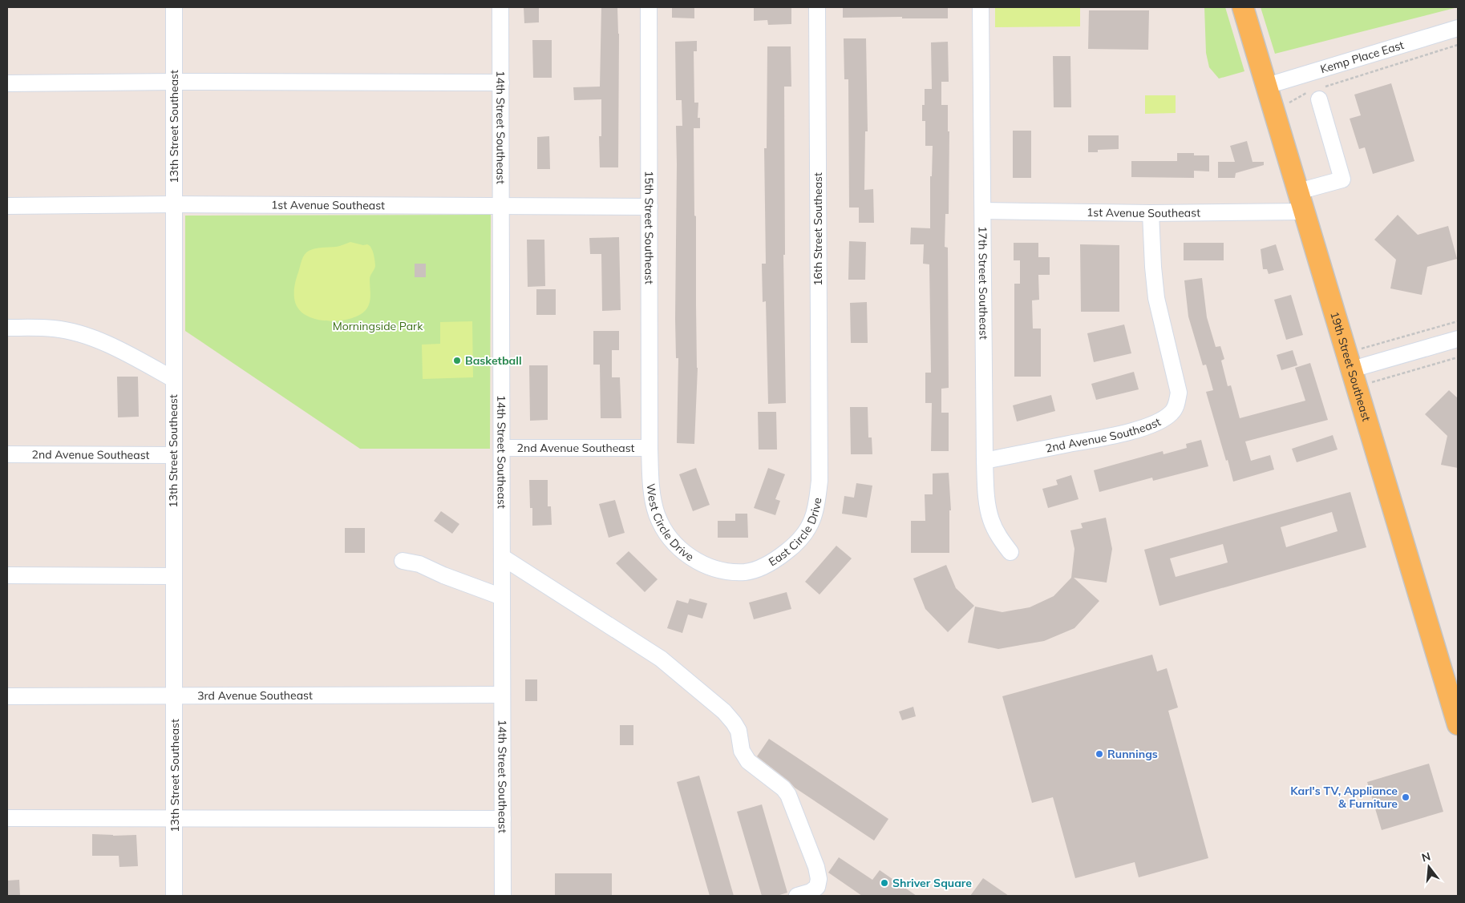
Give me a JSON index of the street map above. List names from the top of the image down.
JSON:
{
  "streets": {
    "main road": ["19th Street Southeast"],
    "street": [
      "Kemp Place East",
      "13th Street Southeast",
      "14th Street Southeast",
      "1st Avenue Southeast",
      "15th Street Southeast",
      "16th Street Southeast",
      "17th Street Southeast",
      "2nd Avenue Southeast",
      "West Circle Drive",
      "East Circle Drive",
      "3rd Avenue Southeast"
    ]
  },
  "crossings": [
    ["Kemp Place East", "19th Street Southeast"],
    ["13th Street Southeast", "1st Avenue Southeast"],
    ["13th Street Southeast", "2nd Avenue Southeast"],
    ["13th Street Southeast", "3rd Avenue Southeast"],
    ["14th Street Southeast", "1st Avenue Southeast"],
    ["14th Street Southeast", "2nd Avenue Southeast"],
    ["14th Street Southeast", "3rd Avenue Southeast"],
    ["1st Avenue Southeast", "15th Street Southeast"],
    ["1st Avenue Southeast", "17th Street Southeast"],
    ["1st Avenue Southeast", "19th Street Southeast"],
    ["1st Avenue Southeast", "2nd Avenue Southeast"],
    ["15th Street Southeast", "2nd Avenue Southeast"],
    ["15th Street Southeast", "West Circle Drive"],
    ["16th Street Southeast", "East Circle Drive"],
    ["17th Street Southeast", "2nd Avenue Southeast"],
    ["2nd Avenue Southeast", "West Circle Drive"],
    ["West Circle Drive", "East Circle Drive"]
  ],
  "parks": ["Morningside Park"],
  "places": [
    "Basketball",
    "Runnings",
    "Karl's TV, Appliance & Furniture",
    "Shriver Square"
  ],
  "north": "top"
}
